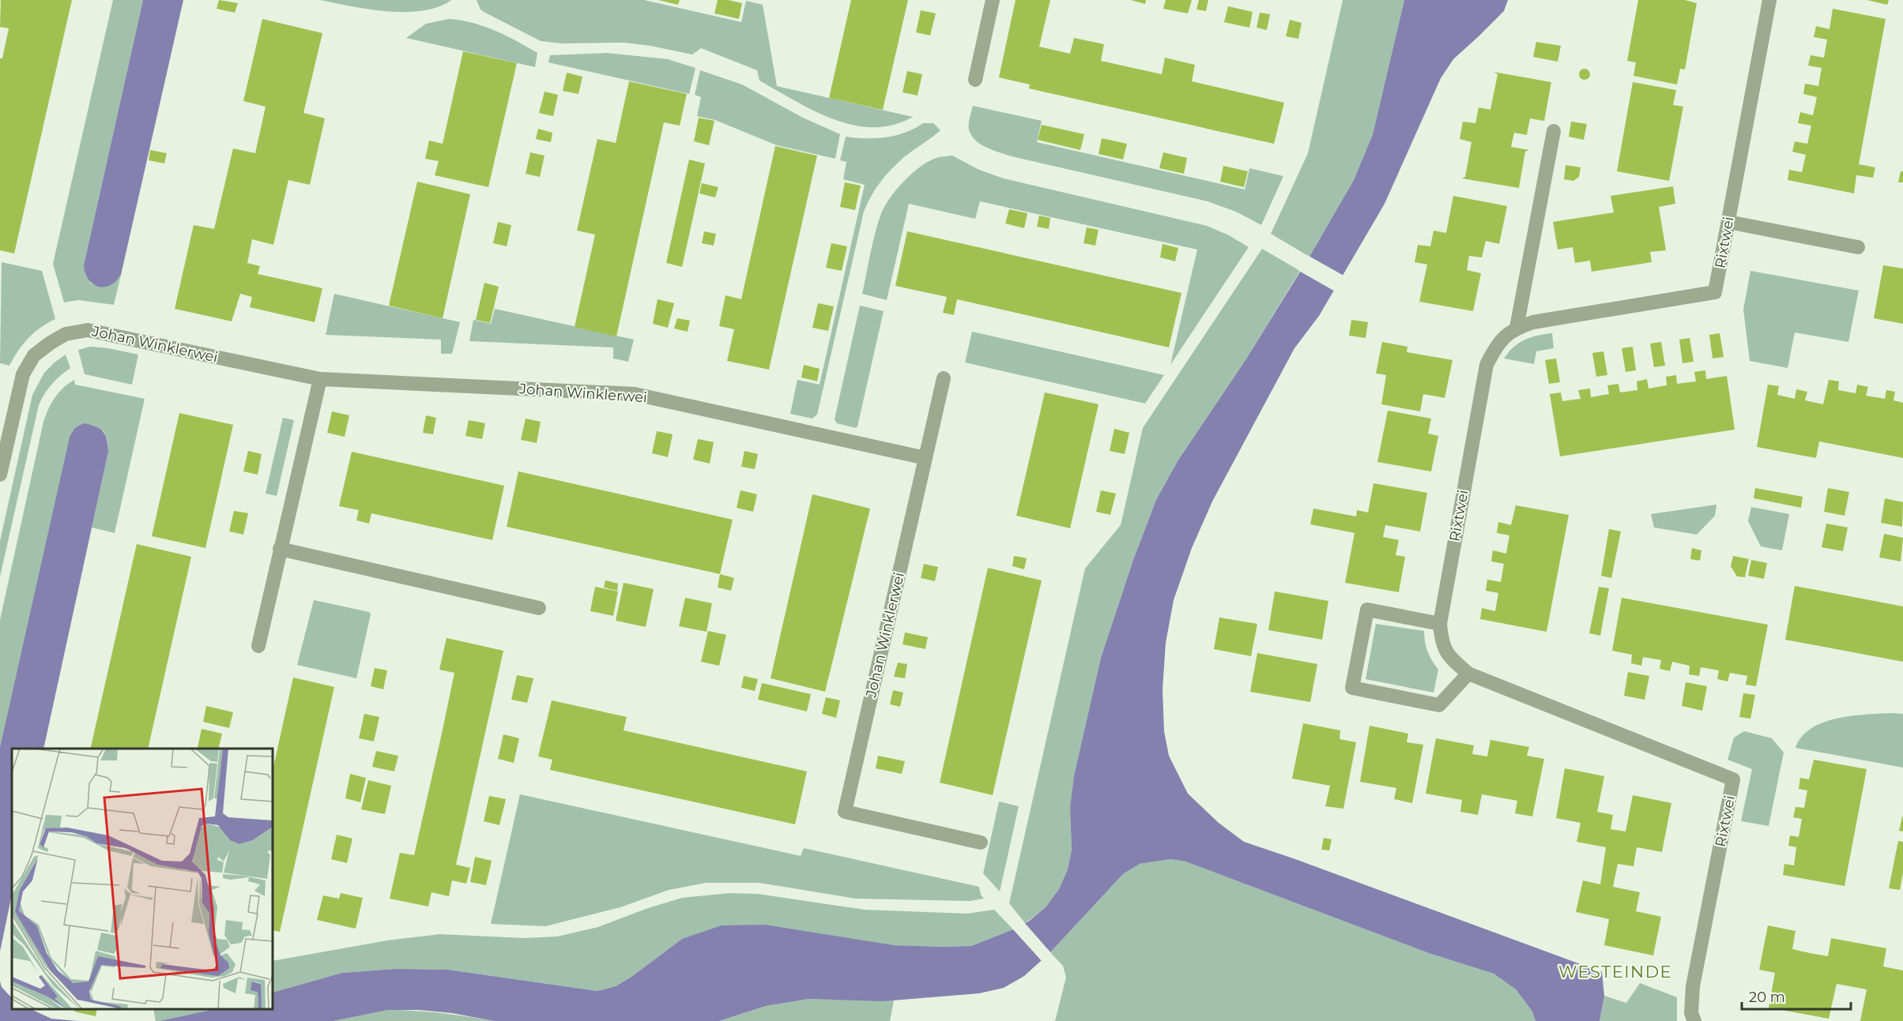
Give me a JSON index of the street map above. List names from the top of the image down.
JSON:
{
  "streets": {
    "street": ["Rixtwei", "Johan Winklerwei"]
  },
  "districts": ["WESTEINDE"],
  "scale_bar": "20 m"
}
